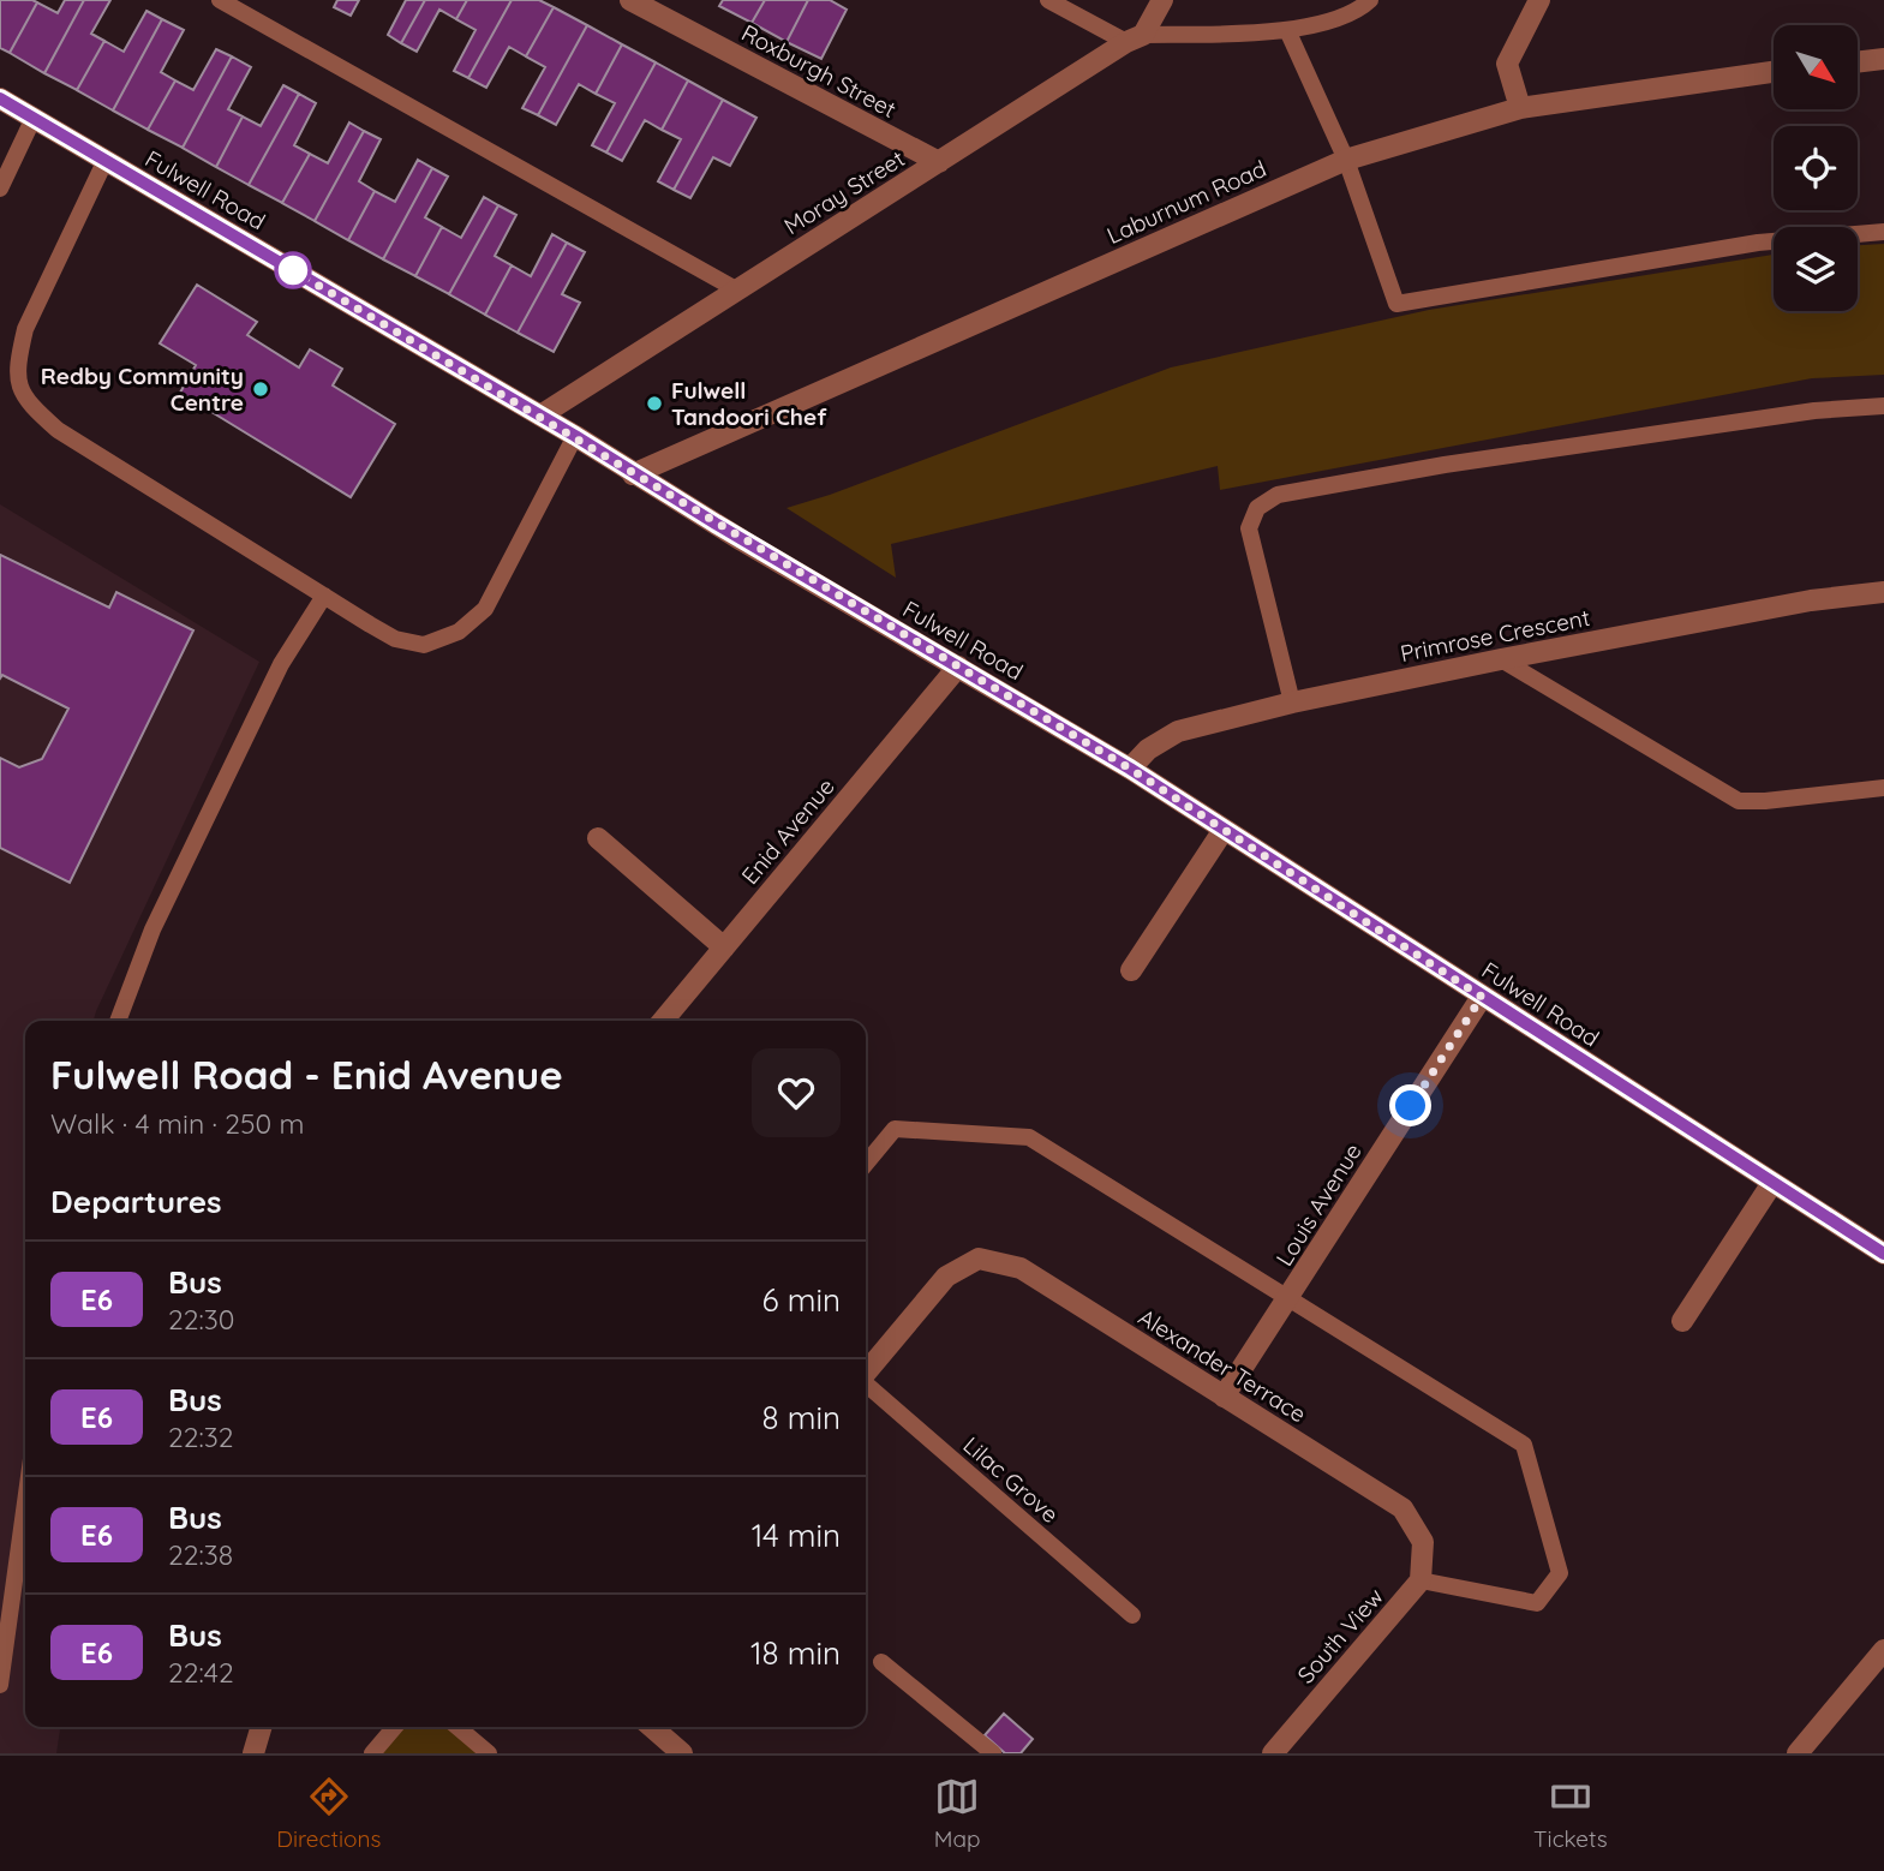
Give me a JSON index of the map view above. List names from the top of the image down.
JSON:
{
  "streets": {
    "street": [
      "Roxburgh Street",
      "Fulwell Road",
      "Moray Street",
      "Laburnum Road",
      "Primrose Crescent",
      "Enid Avenue",
      "Louis Avenue",
      "Alexander Terrace",
      "South View"
    ],
    "lane": ["Lilac Grove"]
  },
  "crossings": [
    ["Roxburgh Street", "Moray Street"],
    ["Fulwell Road", "Moray Street"],
    ["Fulwell Road", "Laburnum Road"],
    ["Fulwell Road", "Primrose Crescent"],
    ["Fulwell Road", "Enid Avenue"],
    ["Fulwell Road", "Louis Avenue"],
    ["Louis Avenue", "Alexander Terrace"],
    ["Alexander Terrace", "South View"]
  ],
  "places": ["Redby Community Centre", "Fulwell Tandoori Chef"],
  "lines": ["bus line E6"],
  "north": "bottom right",
  "page": {
    "heading": [
      ["Fulwell Road - Enid Avenue", "Walk · 4 min · 250 m"],
      "Departures"
    ],
    "list": [
      {
        "mark": "E6",
        "name": "Bus",
        "note": "22:30",
        "value": "6 min"
      },
      {
        "mark": "E6",
        "name": "Bus",
        "note": "22:32",
        "value": "8 min"
      },
      {
        "mark": "E6",
        "name": "Bus",
        "note": "22:38",
        "value": "14 min"
      },
      {
        "mark": "E6",
        "name": "Bus",
        "note": "22:42",
        "value": "18 min"
      }
    ],
    "tabs": ["Directions", "Map", "Tickets"]
  }
}
